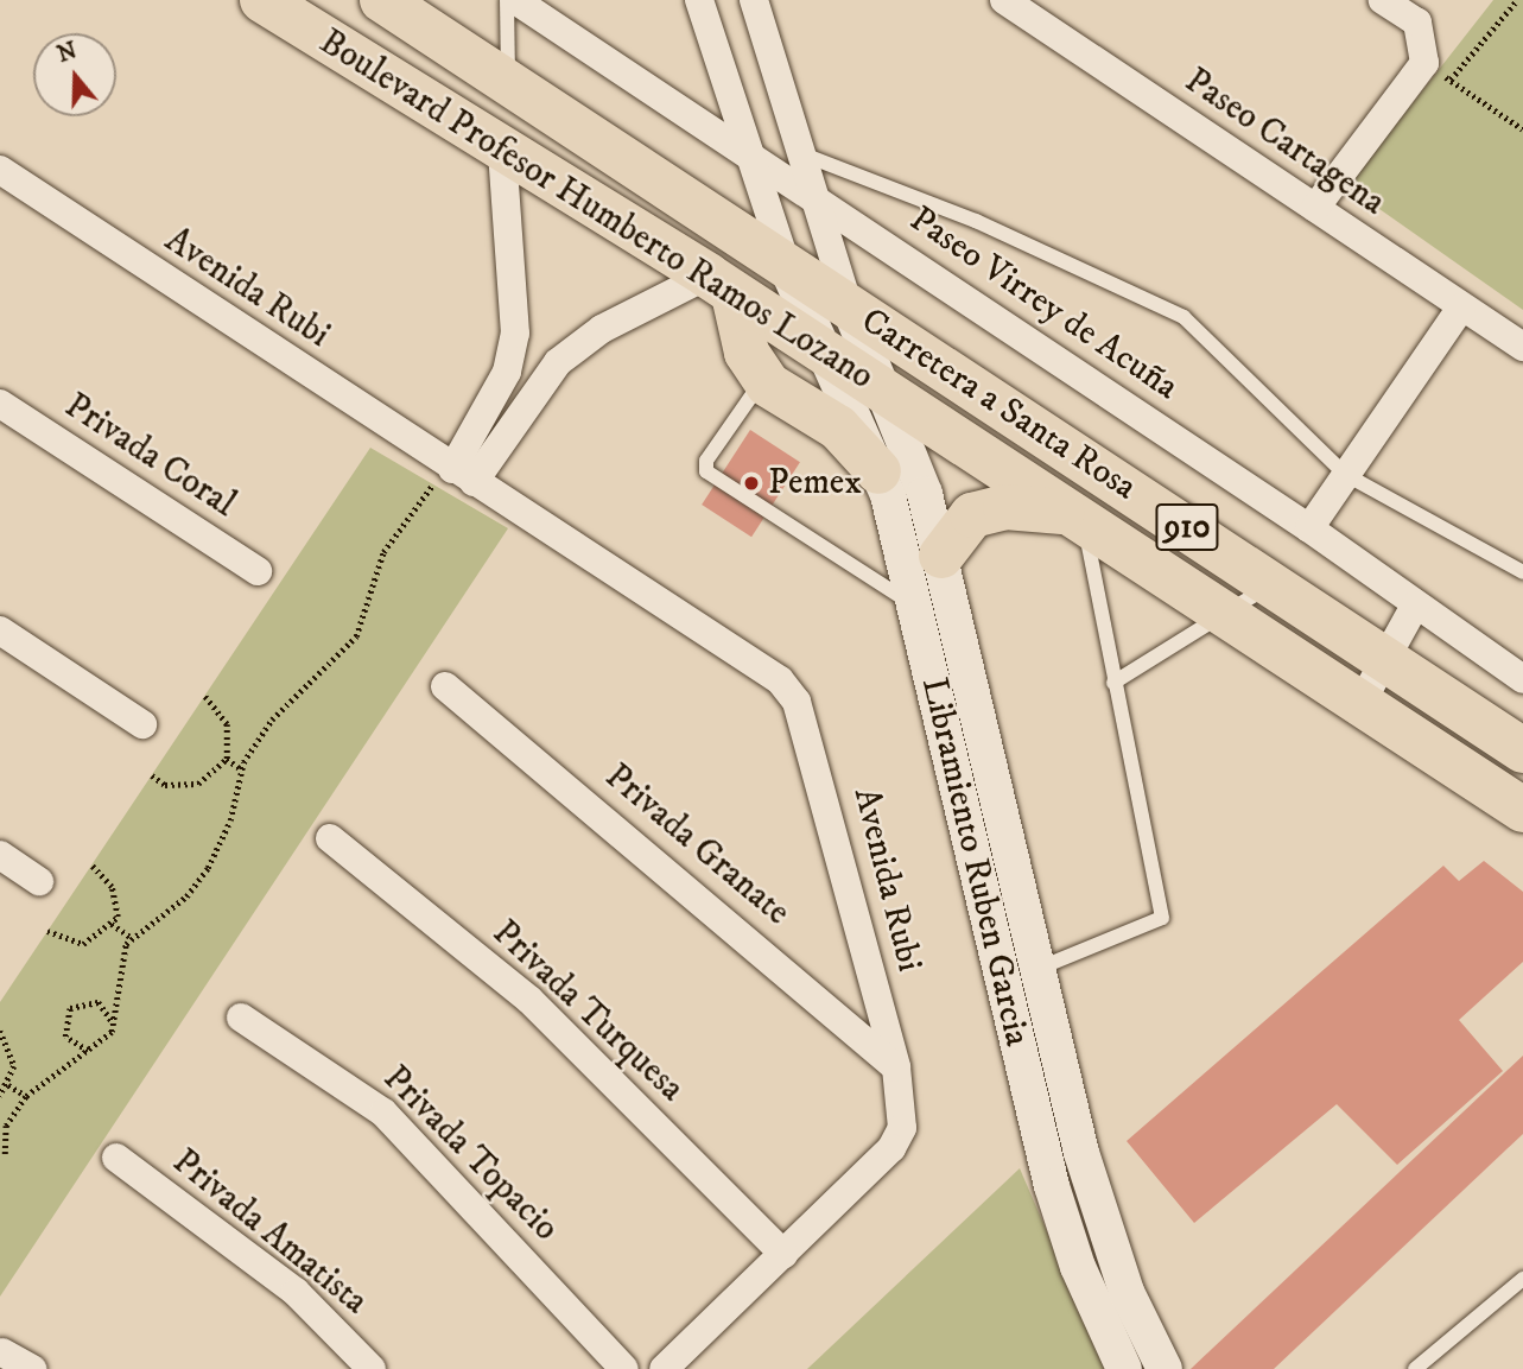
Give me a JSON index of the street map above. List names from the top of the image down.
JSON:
{
  "streets": {
    "main road": ["Boulevard Profesor Humberto Ramos Lozano", "Carretera a Santa Rosa", "910"],
    "street": [
      "Paseo Cartagena",
      "Avenida Rubi",
      "Paseo Virrey de Acuña",
      "Privada Coral",
      "Privada Granate",
      "Libramiento Ruben Garcia",
      "Privada Turquesa",
      "Privada Topacio",
      "Privada Amatista"
    ]
  },
  "crossings": [
    ["Boulevard Profesor Humberto Ramos Lozano", "Carretera a Santa Rosa"],
    ["Boulevard Profesor Humberto Ramos Lozano", "Libramiento Ruben Garcia"],
    ["Avenida Rubi", "Privada Granate"],
    ["Avenida Rubi", "Privada Turquesa"],
    ["Carretera a Santa Rosa", "Libramiento Ruben Garcia"]
  ],
  "places": ["Pemex"],
  "north": "top"
}
